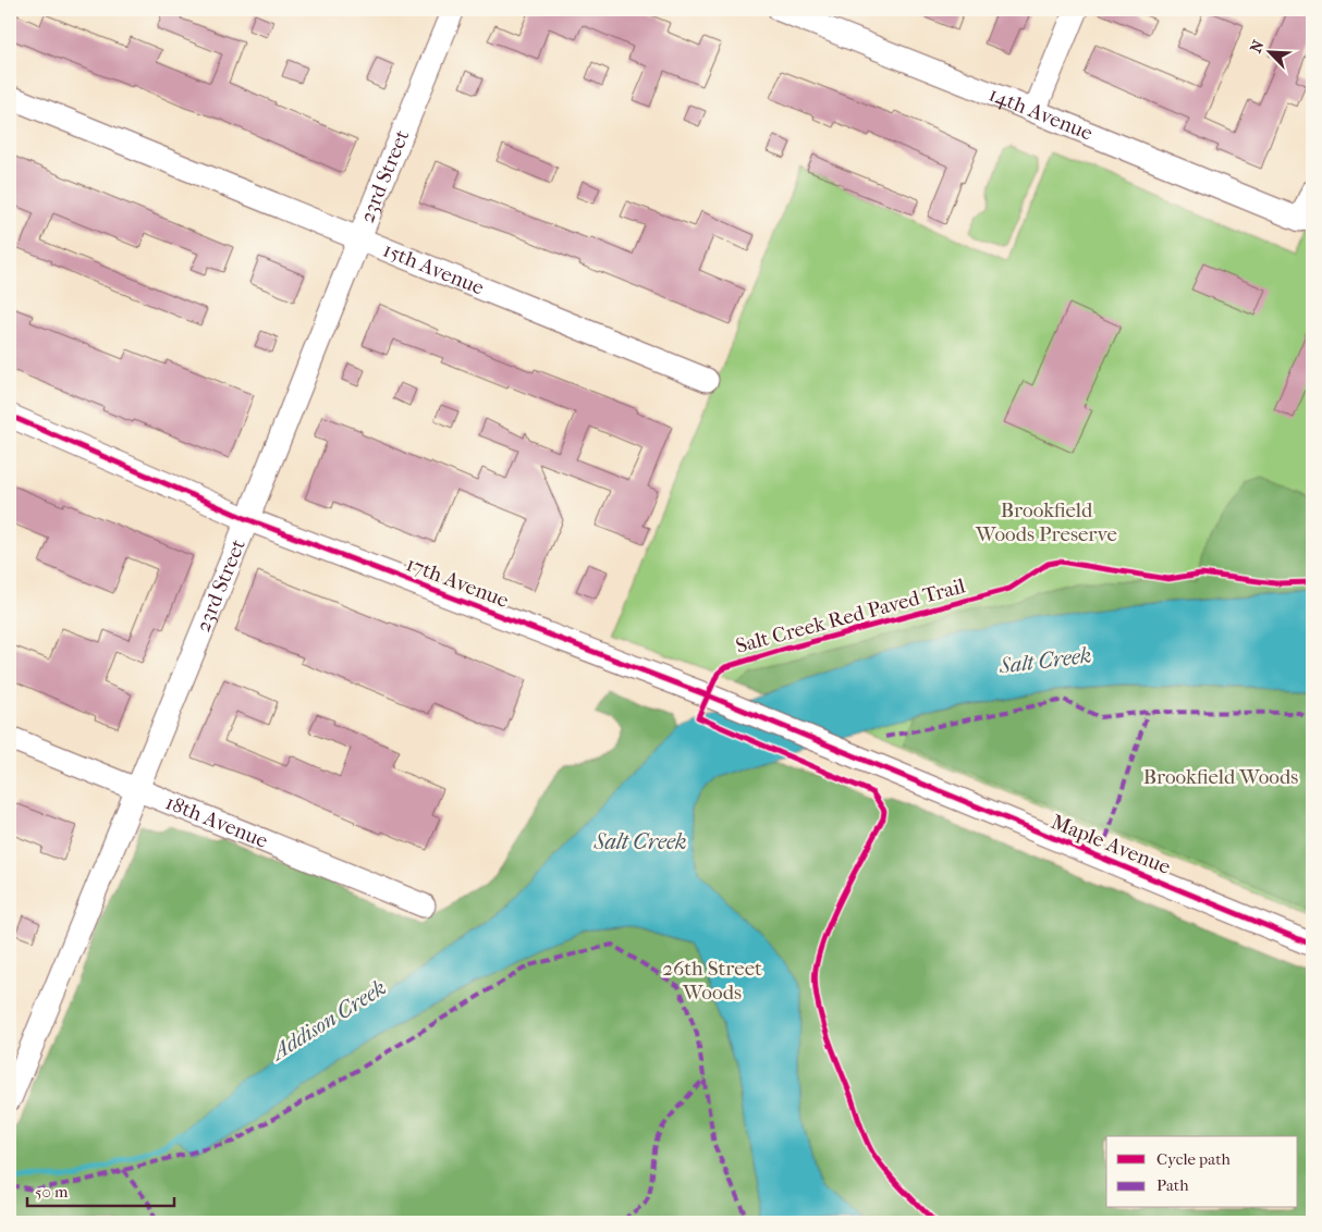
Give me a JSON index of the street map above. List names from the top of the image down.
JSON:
{
  "streets": {
    "street": [
      "14th Avenue",
      "23rd Street",
      "15th Avenue",
      "17th Avenue",
      "18th Avenue",
      "Maple Avenue"
    ],
    "cycle path": ["Salt Creek Red Paved Trail"]
  },
  "crossings": [
    ["23rd Street", "15th Avenue"],
    ["23rd Street", "17th Avenue"],
    ["23rd Street", "18th Avenue"],
    ["17th Avenue", "Maple Avenue"]
  ],
  "water": ["Salt Creek", "Addison Creek"],
  "parks": ["Brookfield Woods Preserve", "Brookfield Woods", "26th Street Woods"],
  "legend": ["Cycle path", "Path"],
  "scale_bar": "50 m",
  "north": "top left"
}
